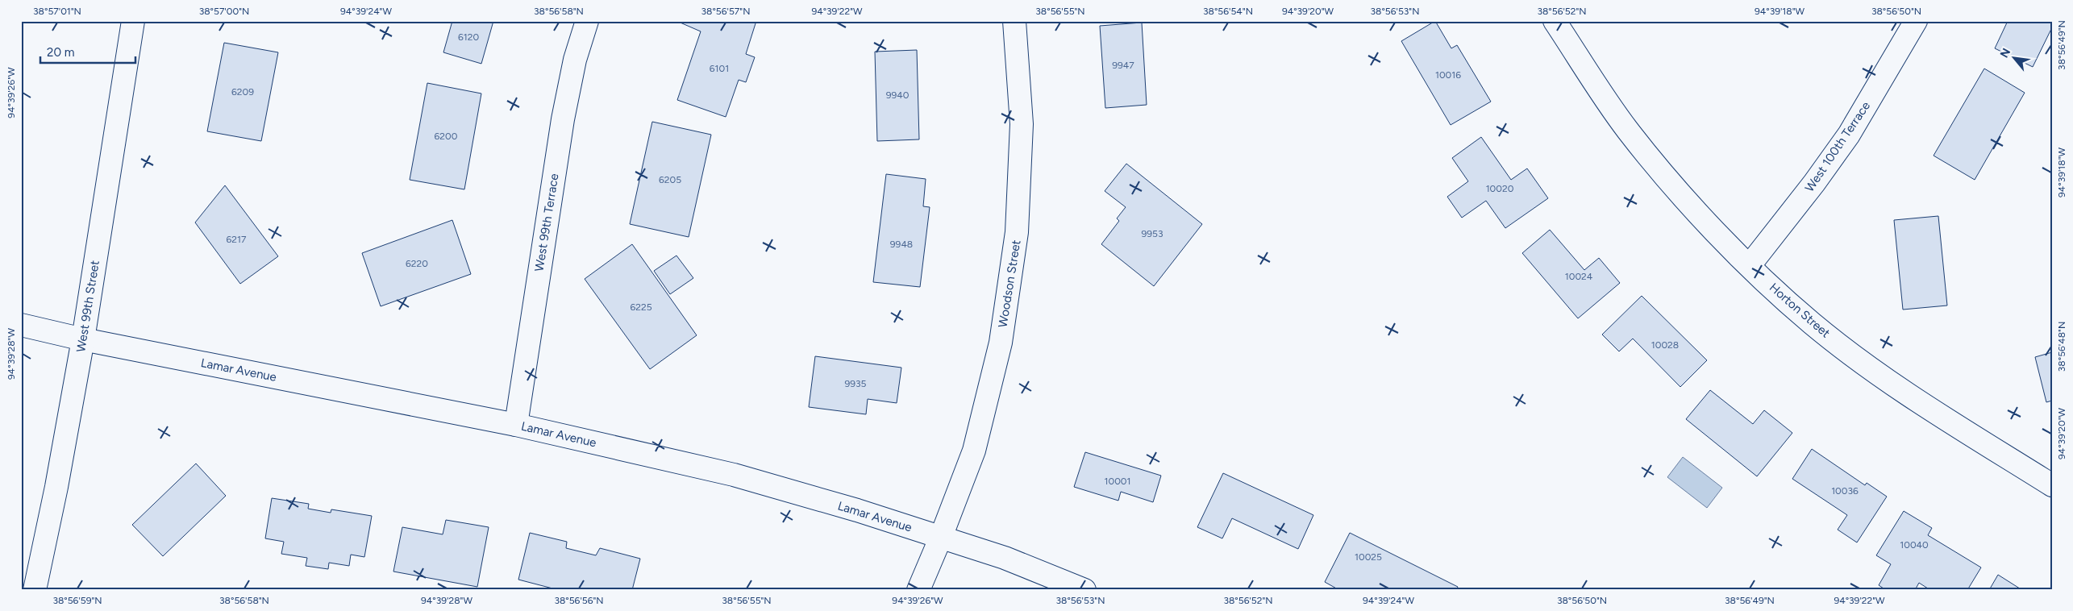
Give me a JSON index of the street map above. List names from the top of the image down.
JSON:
{
  "streets": {
    "street": [
      "West 100th Terrace",
      "West 99th Terrace",
      "Woodson Street",
      "West 99th Street",
      "Horton Street",
      "Lamar Avenue"
    ]
  },
  "crossings": [
    ["West 100th Terrace", "Horton Street"],
    ["West 99th Terrace", "Lamar Avenue"],
    ["Woodson Street", "Lamar Avenue"],
    ["West 99th Street", "Lamar Avenue"]
  ],
  "house_numbers": [
    "6120",
    "9947",
    "6101",
    "10016",
    "6209",
    "9940",
    "6200",
    "6205",
    "10020",
    "9953",
    "6217",
    "9948",
    "6220",
    "10024",
    "6225",
    "10028",
    "9935",
    "10001",
    "10036",
    "10040",
    "10025"
  ],
  "scale_bar": "20 m",
  "north": "top left",
  "coordinates": [
    "38°57'01\"N",
    "38°57'00\"N",
    "94°39'24\"W",
    "38°56'58\"N",
    "38°56'57\"N",
    "94°39'22\"W",
    "38°56'55\"N",
    "38°56'54\"N",
    "94°39'20\"W",
    "38°56'53\"N",
    "38°56'52\"N",
    "94°39'18\"W",
    "38°56'50\"N",
    "38°56'49\"N",
    "94°39'26\"W",
    "38°56'48\"N",
    "94°39'28\"W",
    "38°56'59\"N",
    "38°56'56\"N"
  ]
}
